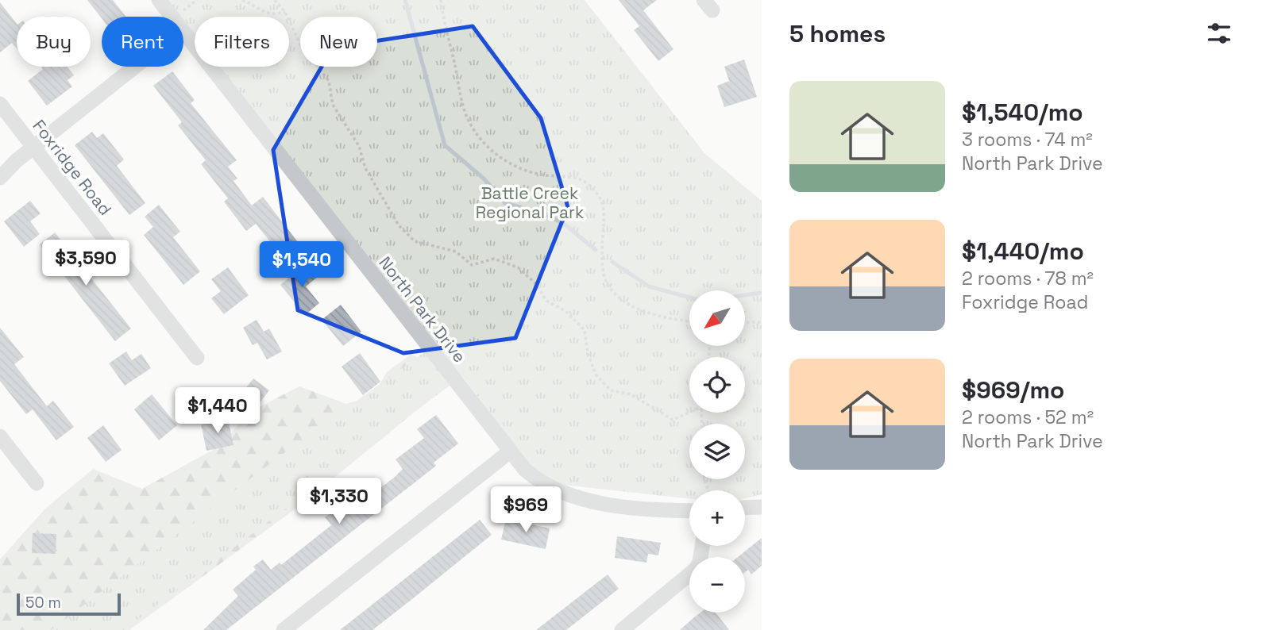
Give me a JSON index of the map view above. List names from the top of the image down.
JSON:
{
  "streets": {
    "street": ["Foxridge Road", "North Park Drive"]
  },
  "parks": ["Battle Creek Regional Park"],
  "scale_bar": "50 m",
  "north": "bottom left",
  "page": {
    "heading": "5 homes",
    "chip": [
      "Buy",
      "Rent",
      "Filters",
      "New"
    ],
    "list": [
      {
        "name": "$1,540/mo",
        "note": "3 rooms · 74 m² · North Park Drive"
      },
      {
        "name": "$1,440/mo",
        "note": "2 rooms · 78 m² · Foxridge Road"
      },
      {
        "name": "$969/mo",
        "note": "2 rooms · 52 m² · North Park Drive"
      }
    ],
    "price": [
      "$3,590",
      "$1,540",
      "$1,440",
      "$1,330",
      "$969"
    ],
    "map_buttons": ["+", "−"],
    "scale": "50 m"
  }
}
